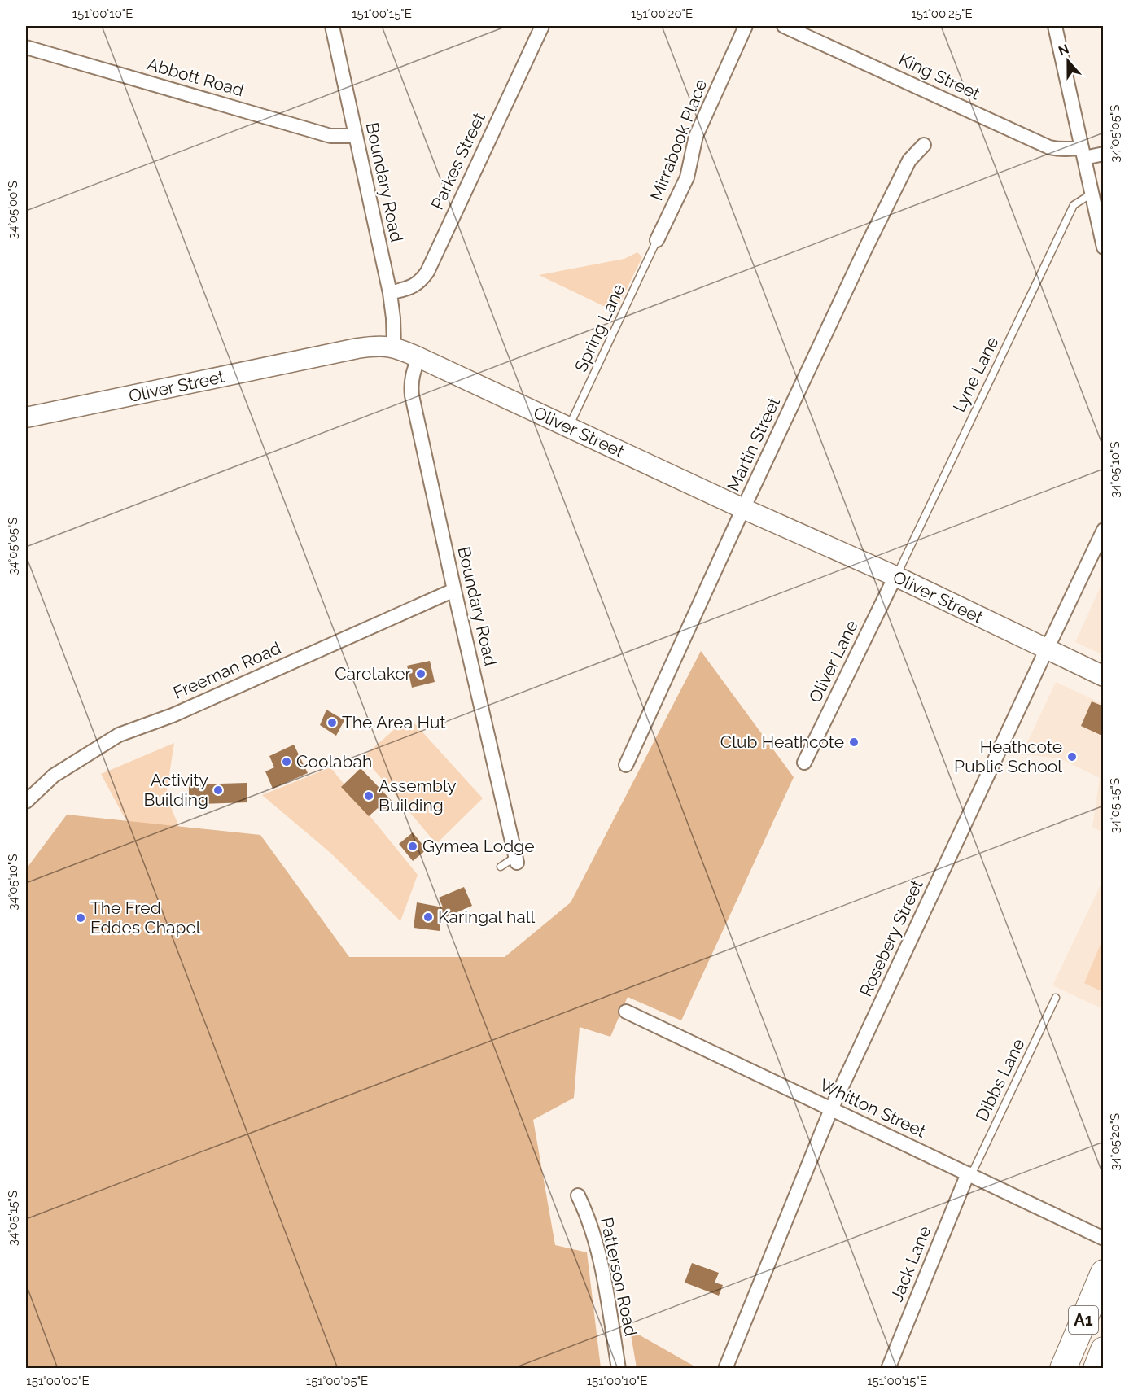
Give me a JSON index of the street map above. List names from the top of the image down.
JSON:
{
  "streets": {
    "highway": ["A1"],
    "street": [
      "King Street",
      "Abbott Road",
      "Mirrabook Place",
      "Parkes Street",
      "Boundary Road",
      "Oliver Street",
      "Martin Street",
      "Oliver Lane",
      "Freeman Road",
      "Rosebery Street",
      "Whitton Street",
      "Jack Lane",
      "Patterson Road"
    ],
    "lane": ["Spring Lane", "Lyne Lane", "Dibbs Lane"]
  },
  "crossings": [
    ["Abbott Road", "Boundary Road"],
    ["Mirrabook Place", "Spring Lane"],
    ["Parkes Street", "Boundary Road"],
    ["Boundary Road", "Oliver Street"],
    ["Boundary Road", "Freeman Road"],
    ["Spring Lane", "Oliver Street"],
    ["Lyne Lane", "Oliver Street"],
    ["Lyne Lane", "Oliver Lane"],
    ["Oliver Street", "Martin Street"],
    ["Oliver Street", "Oliver Lane"],
    ["Oliver Street", "Rosebery Street"],
    ["Rosebery Street", "Whitton Street"],
    ["Dibbs Lane", "Whitton Street"],
    ["Dibbs Lane", "Jack Lane"],
    ["Whitton Street", "Jack Lane"]
  ],
  "places": [
    "Caretaker",
    "The Area Hut",
    "Club Heathcote",
    "Heathcote Public School",
    "Coolabah",
    "Activity Building",
    "Assembly Building",
    "Gymea Lodge",
    "Karingal hall",
    "The Fred Eddes Chapel"
  ],
  "north": "top",
  "coordinates": [
    "151°00'10\"E",
    "151°00'15\"E",
    "151°00'20\"E",
    "151°00'25\"E",
    "34°05'05\"S",
    "34°05'00\"S",
    "34°05'10\"S",
    "34°05'15\"S",
    "34°05'20\"S",
    "151°00'00\"E",
    "151°00'05\"E"
  ]
}
